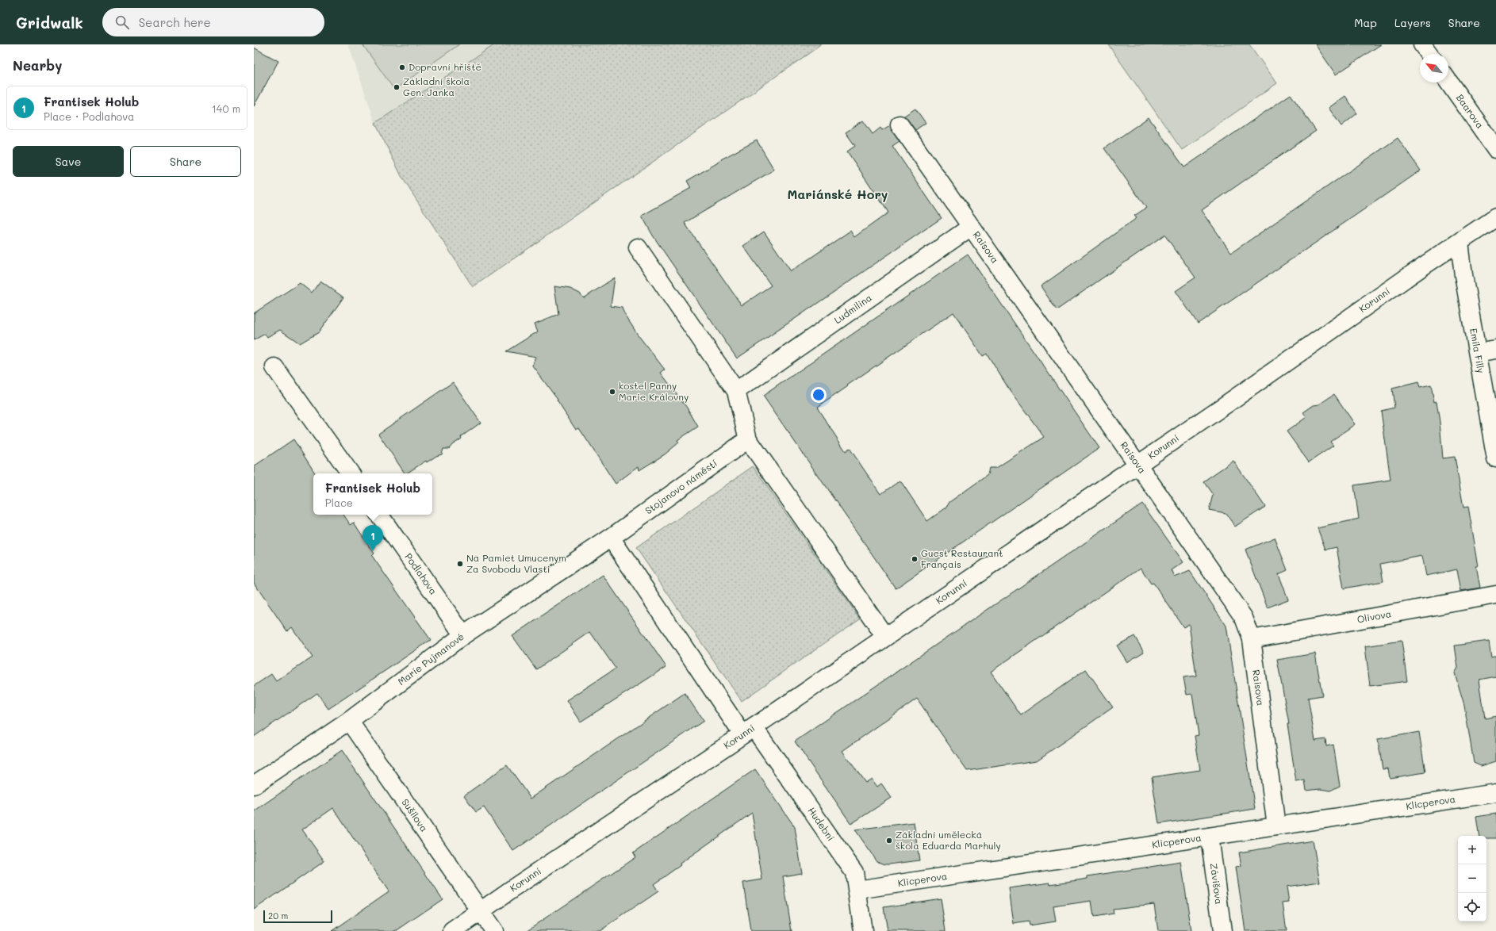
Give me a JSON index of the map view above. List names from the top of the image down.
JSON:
{
  "streets": {
    "street": [
      "Baarova",
      "Raisova",
      "Korunní",
      "Ludmilina",
      "Emila Filly",
      "Stojanovo náměstí",
      "Podlahova",
      "Olivova",
      "Marie Pujmanové",
      "Klicperova",
      "Sušilova",
      "Hudební",
      "Závišova"
    ]
  },
  "crossings": [
    ["Raisova", "Korunní"],
    ["Raisova", "Ludmilina"],
    ["Raisova", "Olivova"],
    ["Raisova", "Klicperova"],
    ["Korunní", "Emila Filly"],
    ["Korunní", "Sušilova"],
    ["Korunní", "Hudební"],
    ["Stojanovo náměstí", "Marie Pujmanové"],
    ["Podlahova", "Marie Pujmanové"],
    ["Marie Pujmanové", "Sušilova"],
    ["Klicperova", "Hudební"],
    ["Klicperova", "Závišova"]
  ],
  "districts": ["Mariánské Hory"],
  "places": [
    "Dopravní hřiště",
    "Základní škola Gen. Janka",
    "kostel Panny Marie Královny",
    "Guest Restaurant Français",
    "Na Pamiet Umucenym Za Svobodu Vlasti",
    "Základní umělecká škola Eduarda Marhuly"
  ],
  "scale_bar": "20 m",
  "north": "top left",
  "page": {
    "header": "Gridwalk",
    "search": "Search here",
    "nav": ["Map", "Layers", "Share"],
    "heading": "Nearby",
    "list": [
      {
        "mark": "1",
        "name": "Frantisek Holub",
        "note": "Place · Podlahova",
        "value": "140 m"
      }
    ],
    "buttons": ["Save", "Share"],
    "popup": ["Frantisek Holub", "Place"],
    "pins": "1",
    "map_buttons": ["+", "−"],
    "scale": "20 m"
  }
}
